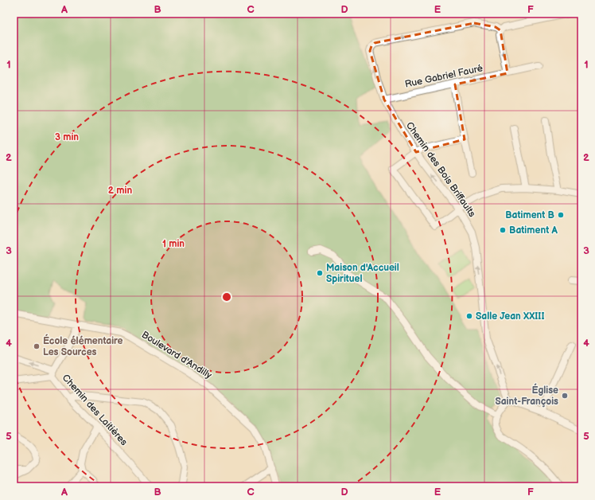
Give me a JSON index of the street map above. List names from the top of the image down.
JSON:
{
  "streets": {
    "street": [
      "Rue Gabriel Fauré",
      "Chemin des Bois Briffaults",
      "Boulevard d'Andilly",
      "Chemin des Laitières"
    ]
  },
  "crossings": [
    ["Rue Gabriel Fauré", "Chemin des Bois Briffaults"],
    ["Boulevard d'Andilly", "Chemin des Laitières"]
  ],
  "places": [
    "Batiment B",
    "Batiment A",
    "Maison d'Accueil Spirituel",
    "Salle Jean XXIII",
    "École élémentaire Les Sources",
    "Église Saint-François"
  ],
  "grid": {
    "columns": [
      "A",
      "B",
      "C",
      "D",
      "E",
      "F"
    ],
    "rows": [
      "1",
      "2",
      "3",
      "4",
      "5"
    ]
  },
  "rings": ["3 min", "2 min", "1 min"]
}
